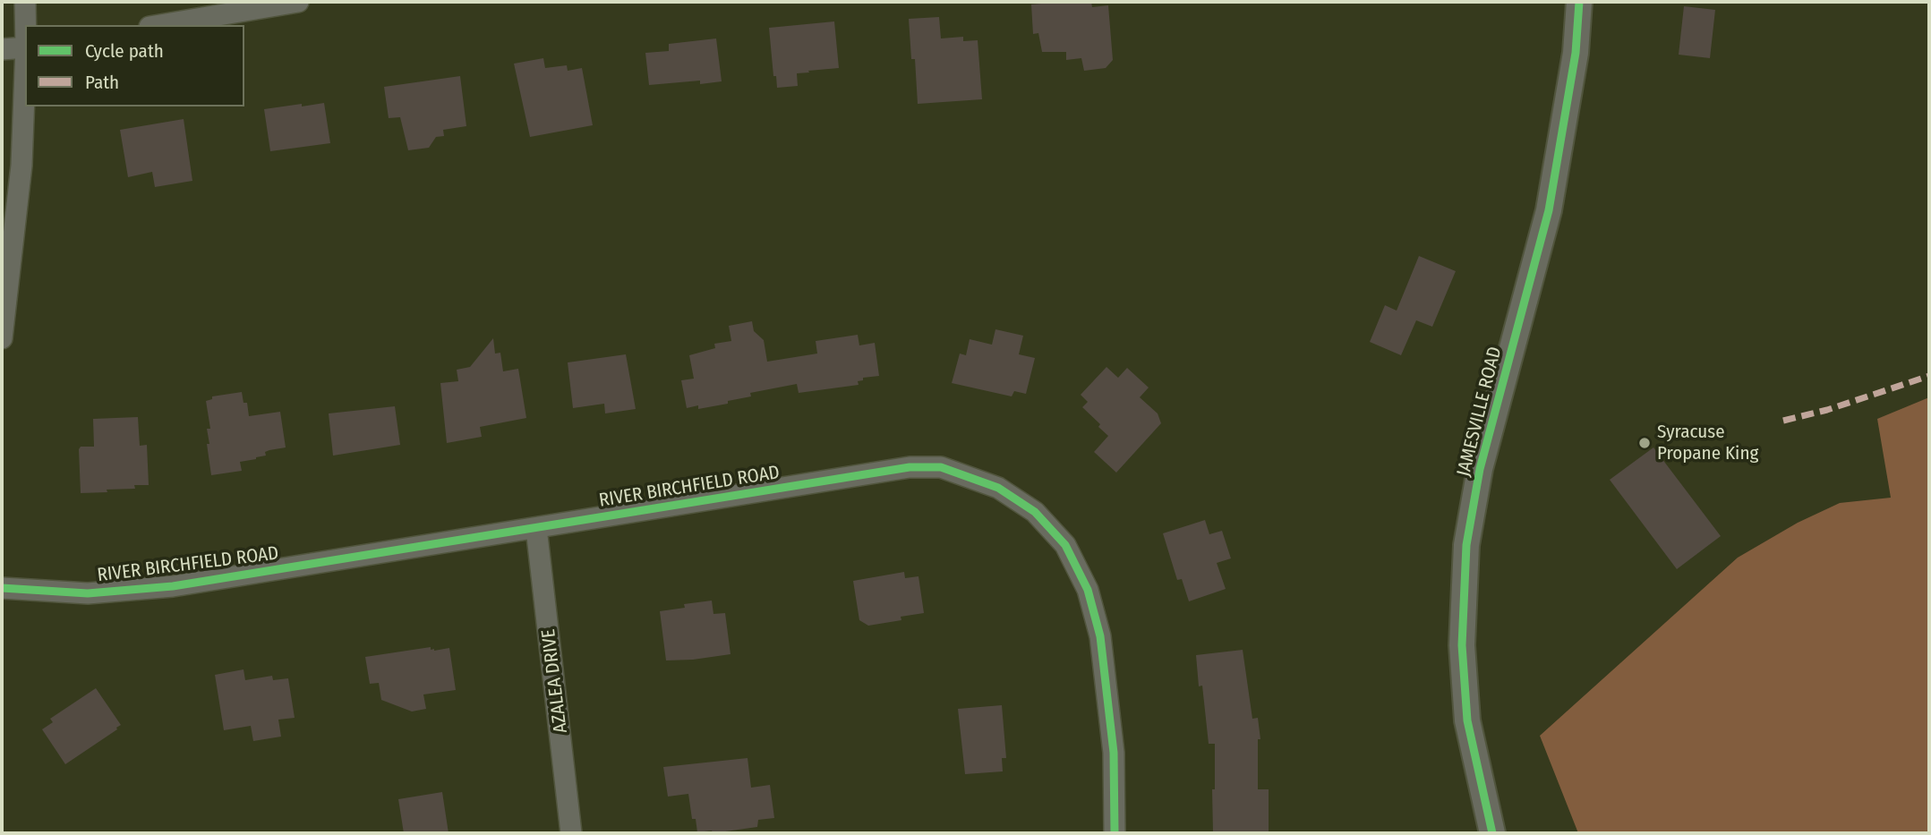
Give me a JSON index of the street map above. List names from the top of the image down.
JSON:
{
  "streets": {
    "street": ["JAMESVILLE ROAD", "RIVER BIRCHFIELD ROAD", "AZALEA DRIVE"]
  },
  "crossings": [
    ["RIVER BIRCHFIELD ROAD", "AZALEA DRIVE"]
  ],
  "places": ["Syracuse Propane King"],
  "legend": ["Cycle path", "Path"]
}
